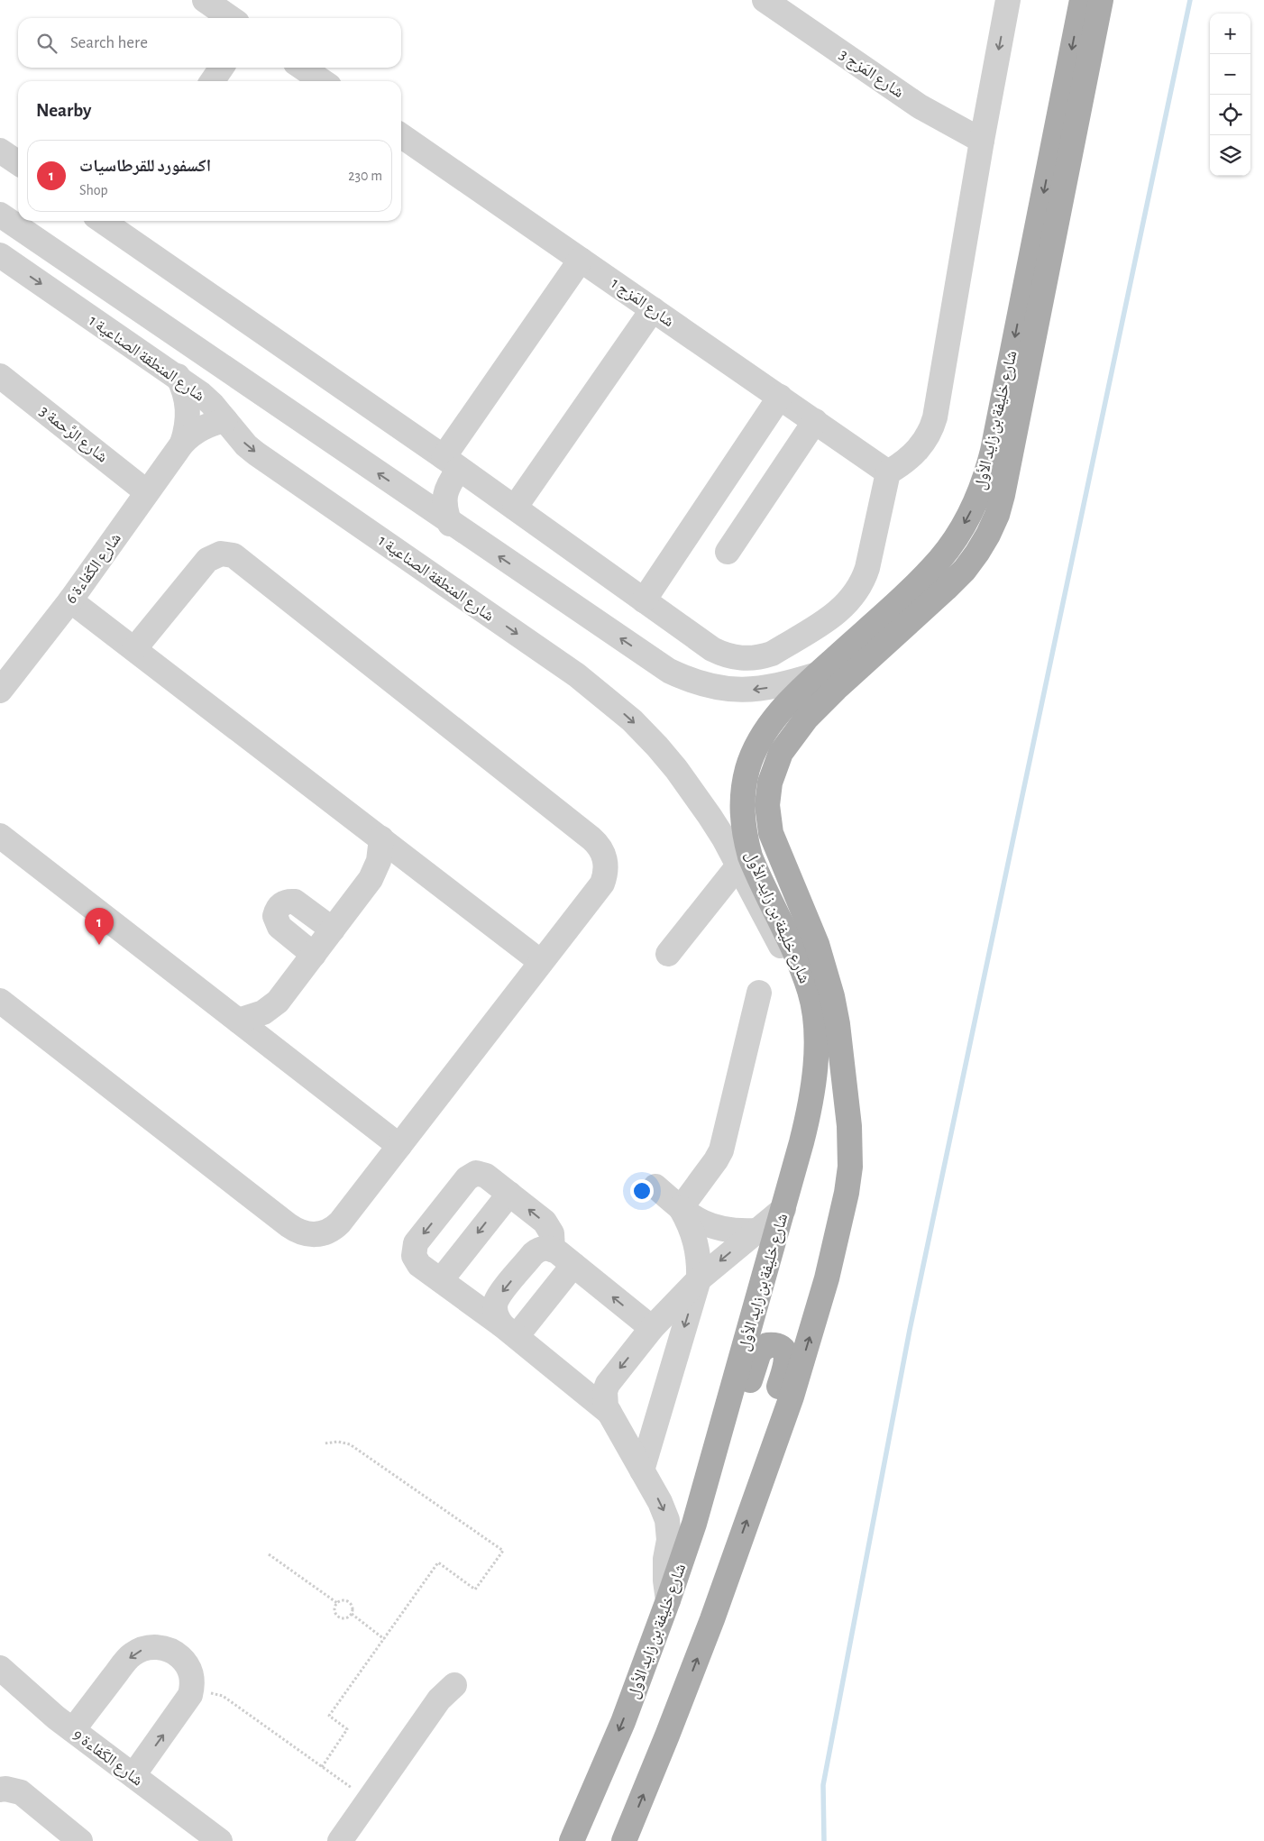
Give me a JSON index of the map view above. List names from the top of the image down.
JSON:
{
  "streets": {
    "main road": ["شارع خليفة بن زايد الأول"],
    "street": [
      "شارع المَزج 3",
      "شارع المَزج 1",
      "شارع المنطقة الصناعية 1",
      "شارع الرَّحمة 3",
      "شارع الكَفاءة 6",
      "شارع الكَفاءة 9"
    ]
  },
  "crossings": [
    ["شارع المنطقة الصناعية 1", "شارع خليفة بن زايد الأول"],
    ["شارع المنطقة الصناعية 1", "شارع الكَفاءة 6"],
    ["شارع الرَّحمة 3", "شارع الكَفاءة 6"]
  ],
  "page": {
    "map_buttons": ["+", "−"],
    "search": "Search here",
    "heading": "Nearby",
    "list": [
      {
        "mark": "1",
        "name": "اكسفورد للقرطاسيات",
        "note": "Shop",
        "value": "230 m"
      }
    ],
    "pins": "1"
  }
}
